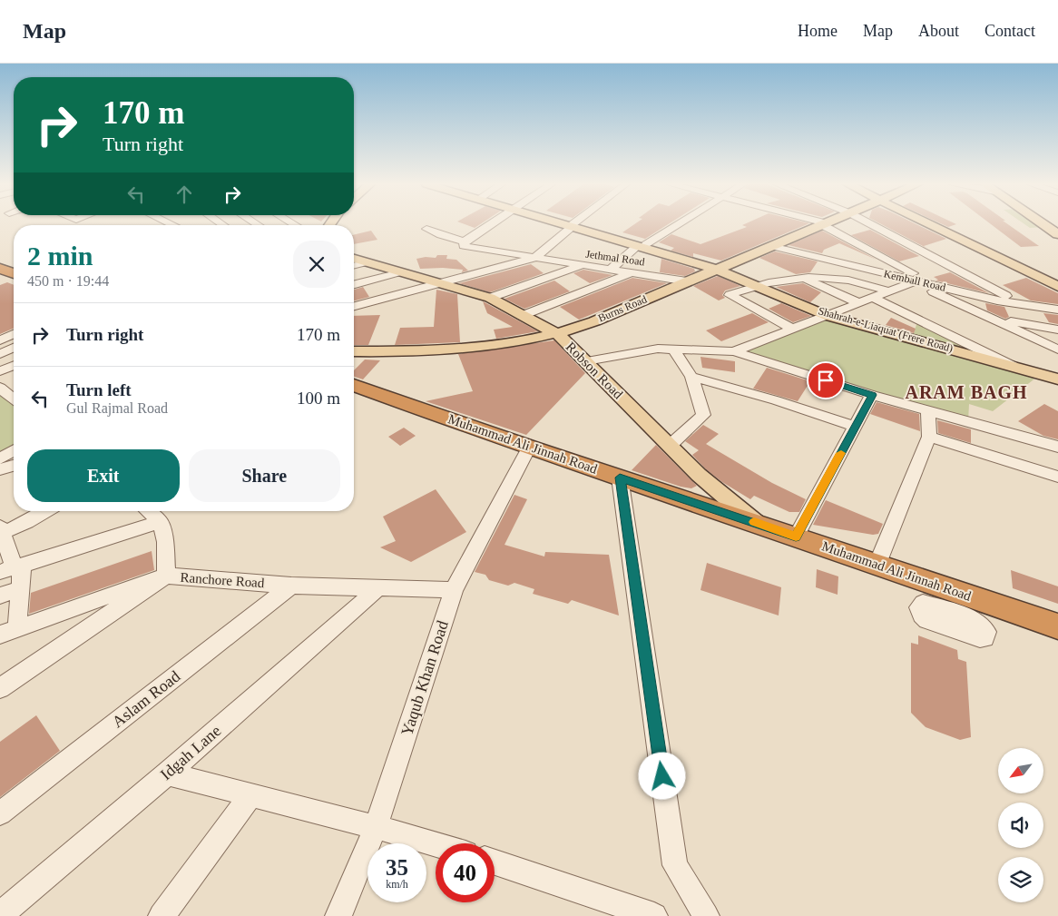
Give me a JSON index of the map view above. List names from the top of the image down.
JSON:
{
  "streets": {
    "highway": ["Muhammad Ali Jinnah Road"],
    "main road": ["Burns Road", "Shahrah-e-Liaquat (Frere Road)", "Robson Road"],
    "street": [
      "Jethmal Road",
      "Kemball Road",
      "Ranchore Road",
      "Yaqub Khan Road",
      "Aslam Road",
      "Idgah Lane"
    ]
  },
  "crossings": [
    ["Jethmal Road", "Burns Road"],
    ["Kemball Road", "Burns Road"],
    ["Burns Road", "Shahrah-e-Liaquat (Frere Road)"],
    ["Burns Road", "Robson Road"],
    ["Robson Road", "Muhammad Ali Jinnah Road"],
    ["Muhammad Ali Jinnah Road", "Yaqub Khan Road"],
    ["Ranchore Road", "Yaqub Khan Road"],
    ["Ranchore Road", "Aslam Road"],
    ["Ranchore Road", "Idgah Lane"]
  ],
  "districts": ["ARAM BAGH"],
  "north": "bottom left",
  "page": {
    "header": "Map",
    "nav": [
      "Home",
      "Map",
      "About",
      "Contact"
    ],
    "turn": ["170 m", "Turn right"],
    "heading": ["2 min", "450 m · 19:44"],
    "list": [
      {
        "name": "Turn right",
        "value": "170 m"
      },
      {
        "name": "Turn left",
        "note": "Gul Rajmal Road",
        "value": "100 m"
      }
    ],
    "buttons": ["Exit", "Share"],
    "speed": "35 km/h",
    "limit": "40"
  }
}
